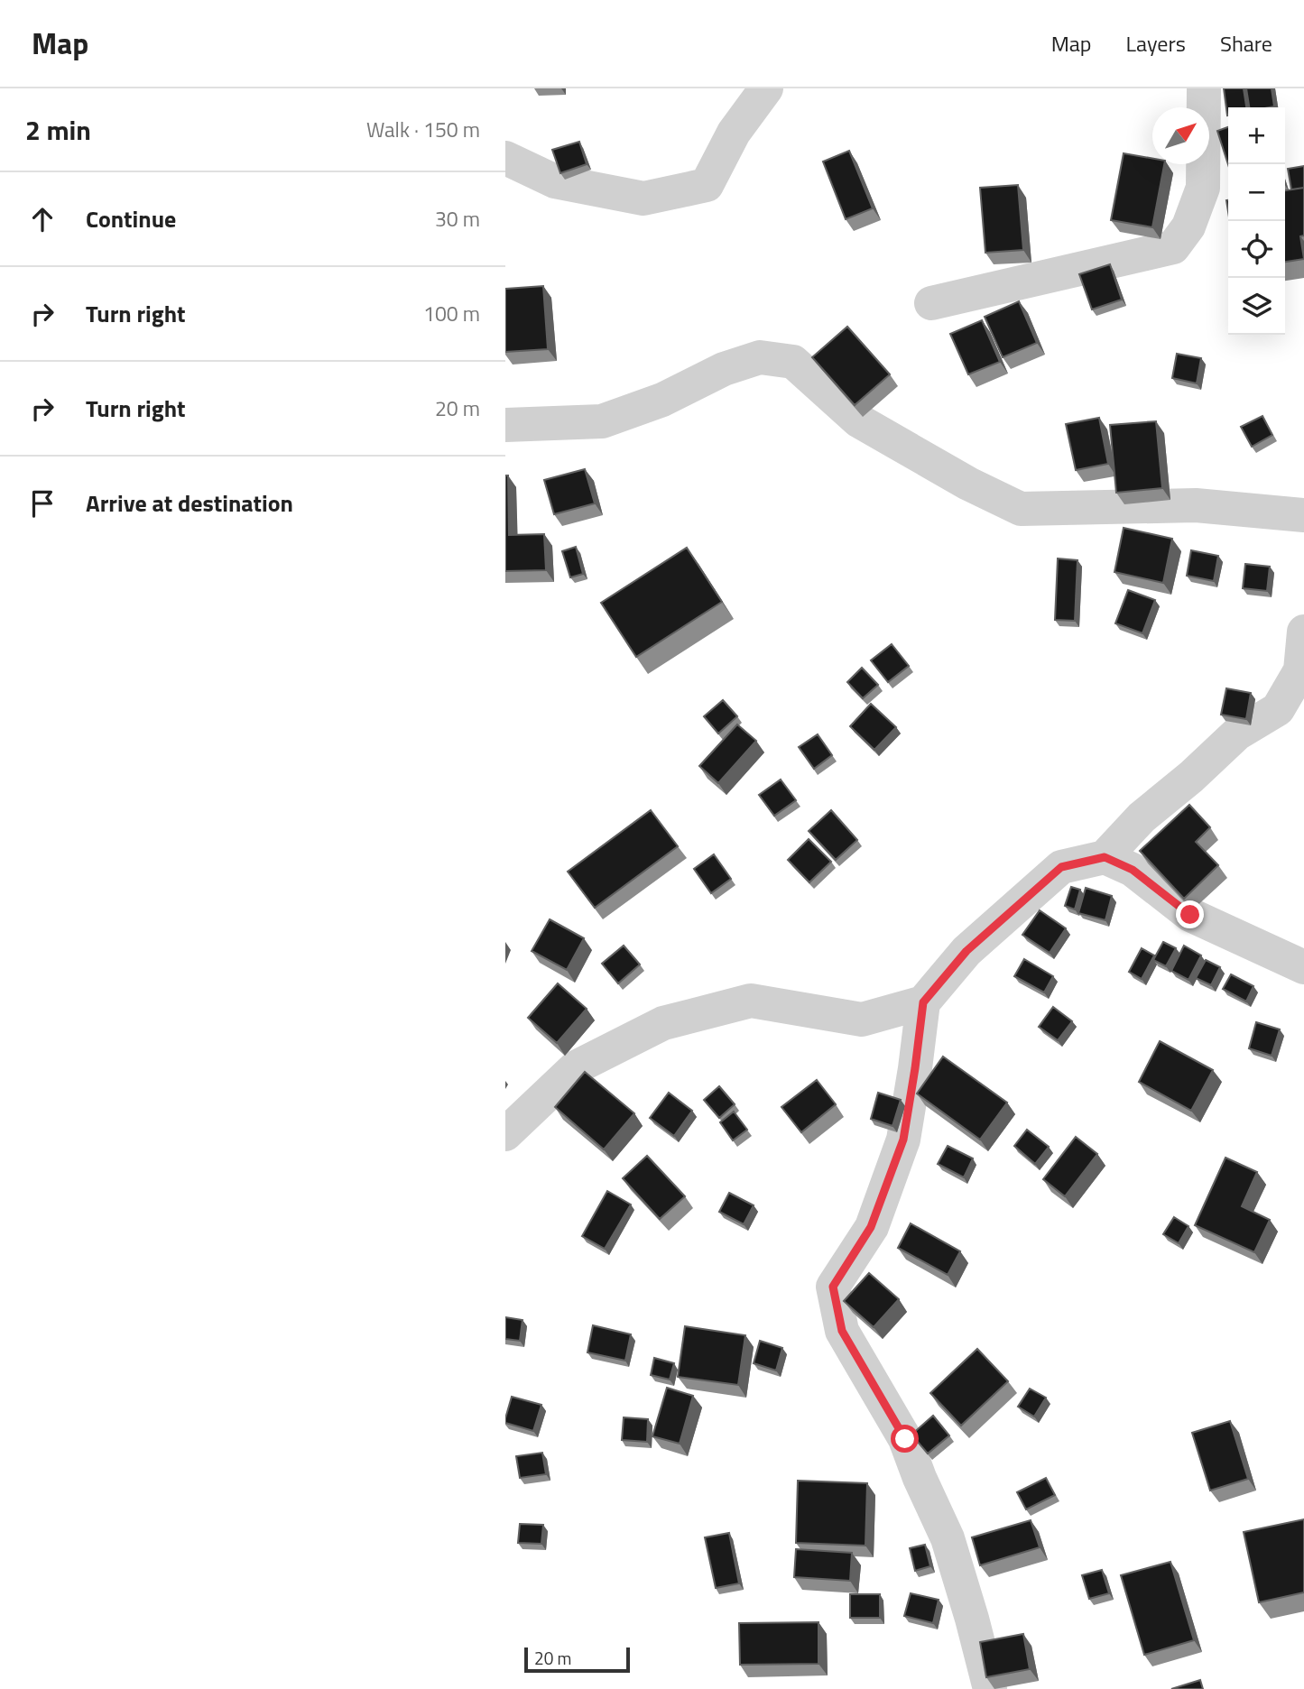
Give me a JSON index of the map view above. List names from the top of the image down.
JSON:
{
  "scale_bar": "20 m",
  "north": "top right",
  "page": {
    "header": "Map",
    "nav": ["Map", "Layers", "Share"],
    "heading": ["2 min", "Walk · 150 m"],
    "map_buttons": ["+", "−"],
    "list": [
      ["Continue", "30 m"],
      ["Turn right", "100 m"],
      ["Turn right", "20 m"],
      "Arrive at destination"
    ],
    "scale": "20 m"
  }
}
